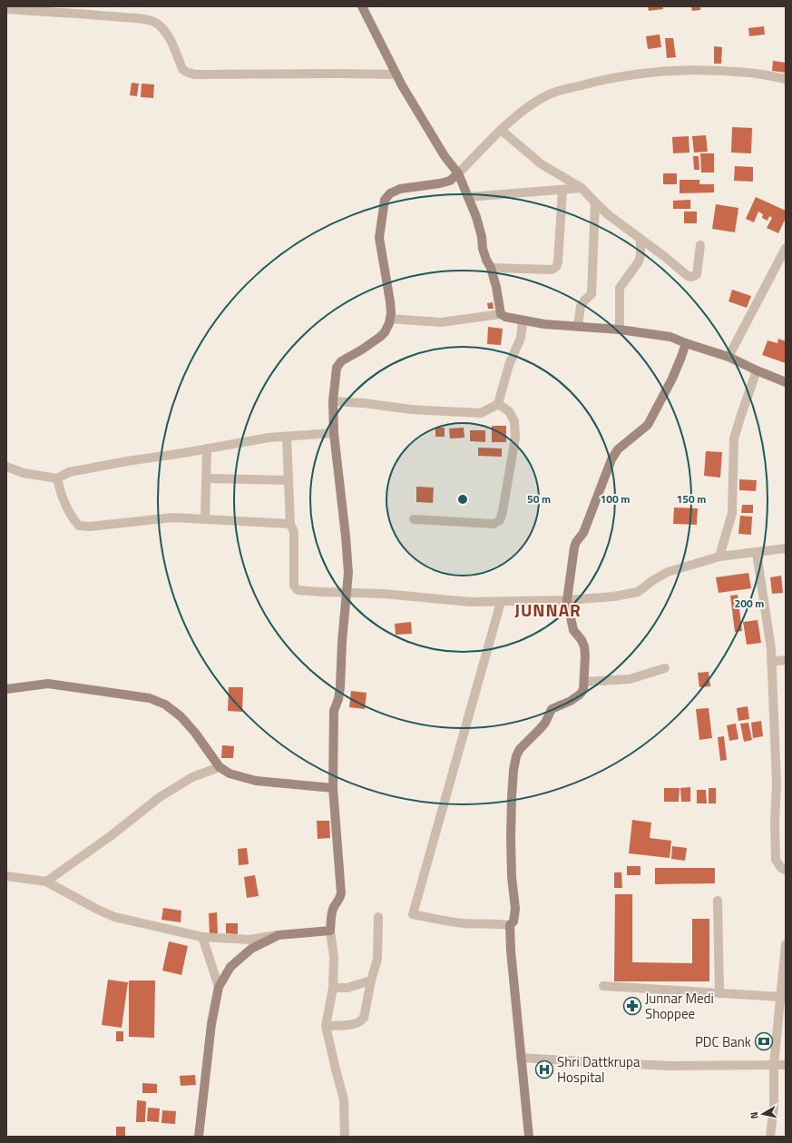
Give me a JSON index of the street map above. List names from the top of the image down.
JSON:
{
  "districts": ["JUNNAR"],
  "places": {
    "pharmacy": ["Junnar Medi Shoppee"],
    "bank": ["PDC Bank"],
    "hospital": ["Shri Dattkrupa Hospital"]
  },
  "north": "left",
  "rings": [
    "50 m",
    "100 m",
    "150 m",
    "200 m"
  ]
}
